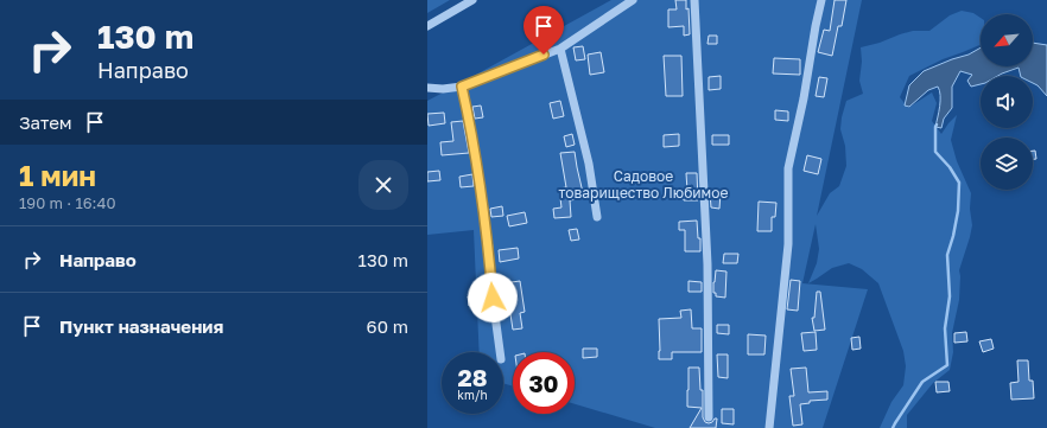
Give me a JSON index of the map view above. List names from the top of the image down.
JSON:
{
  "parks": ["Садовое товарищество Любимое"],
  "north": "bottom left",
  "page": {
    "turn": ["130 m", "Направо"],
    "then": "Затем",
    "heading": ["1 мин", "190 m · 16:40"],
    "list": [
      {
        "name": "Направо",
        "value": "130 m"
      },
      {
        "name": "Пункт назначения",
        "value": "60 m"
      }
    ],
    "speed": "28 km/h",
    "limit": "30"
  }
}
